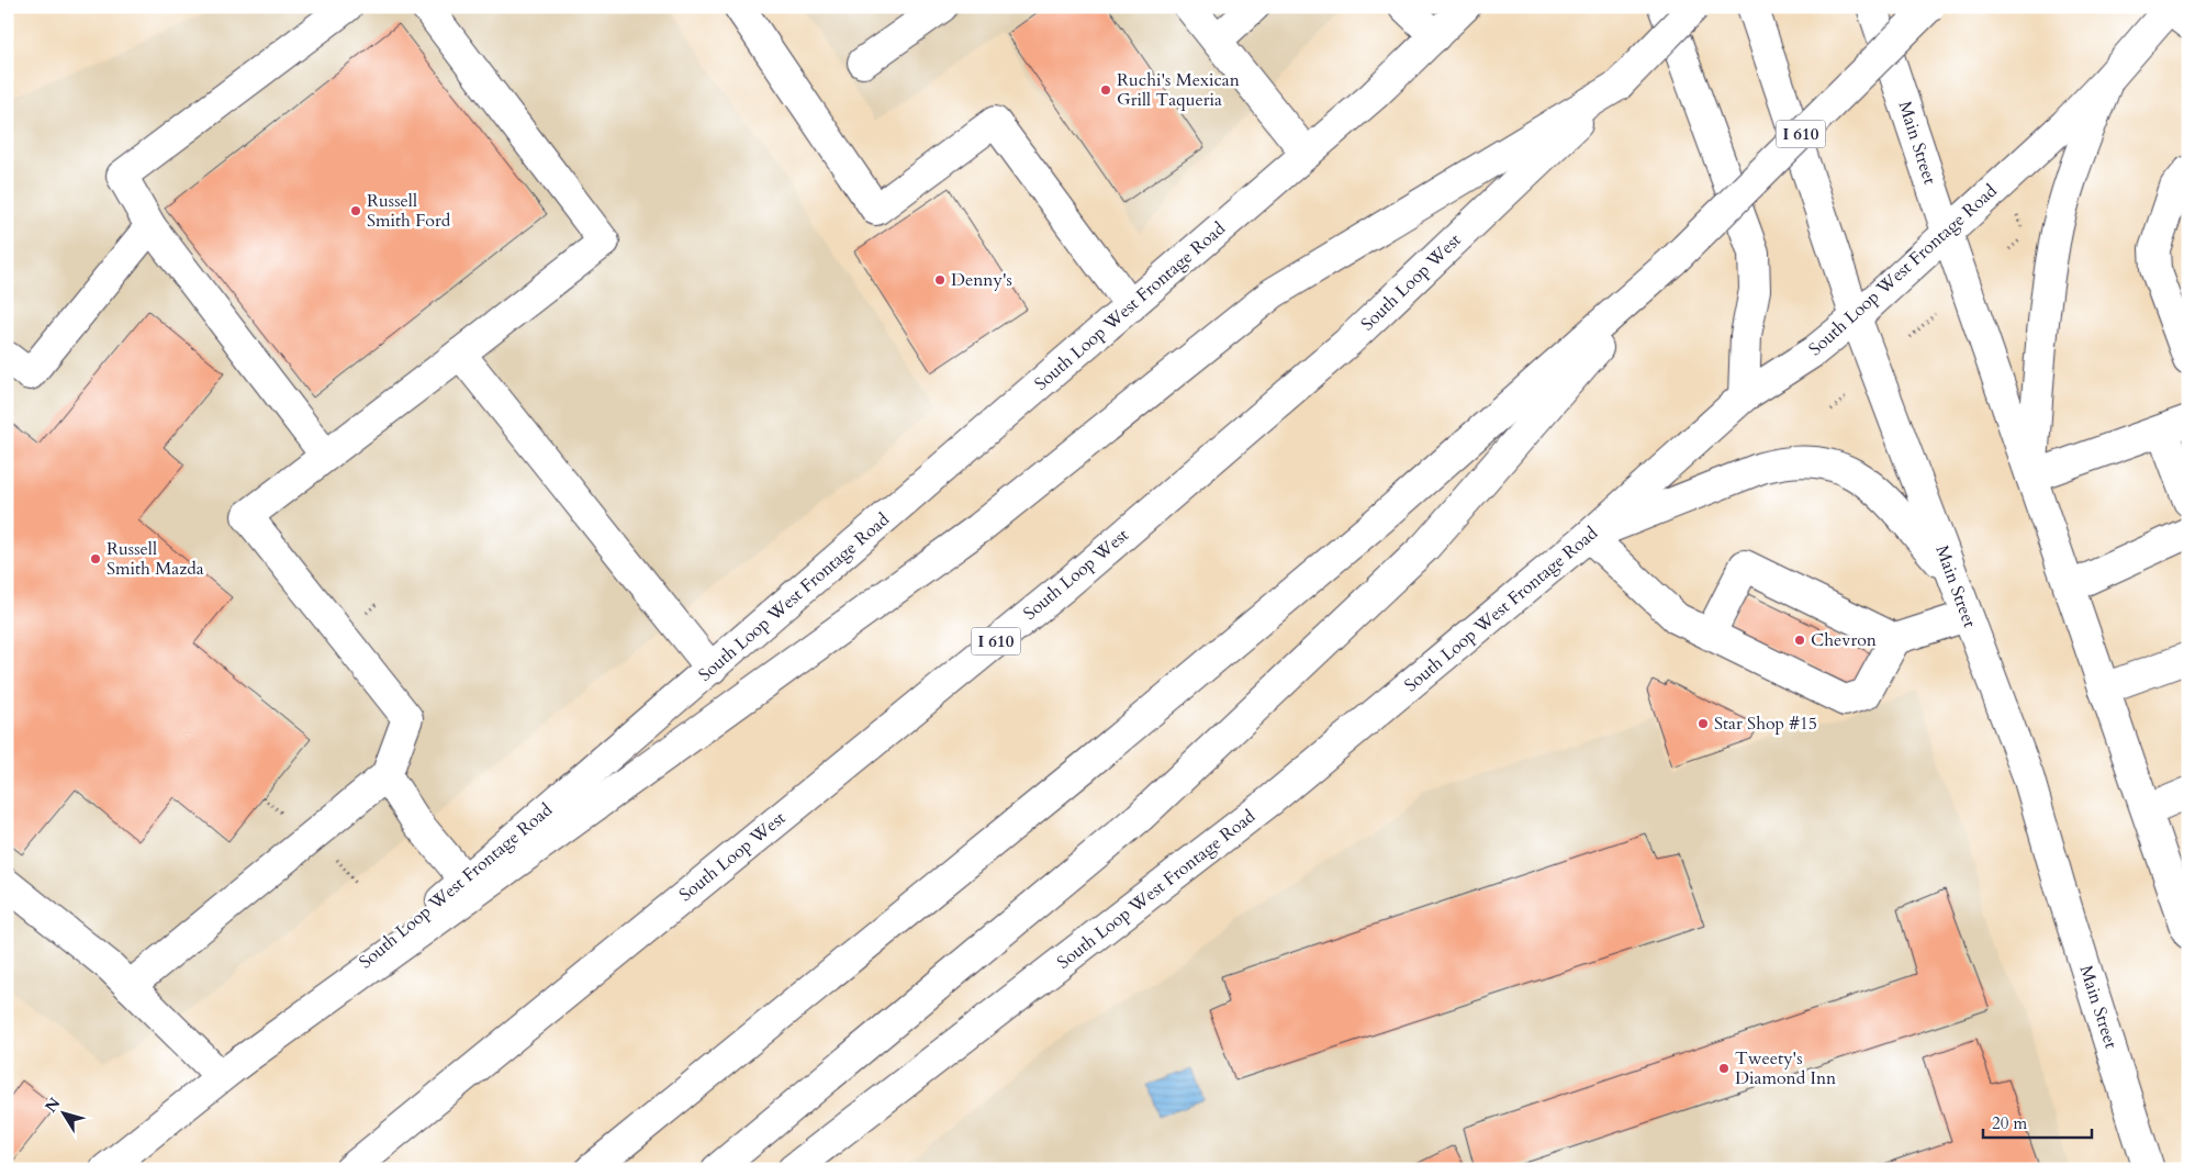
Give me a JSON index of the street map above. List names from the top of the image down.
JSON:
{
  "streets": {
    "main road": [
      "I 610",
      "Main Street",
      "South Loop West Frontage Road",
      "South Loop West"
    ]
  },
  "crossings": [
    ["Main Street", "South Loop West Frontage Road"]
  ],
  "places": [
    "Ruchi's Mexican Grill Taqueria",
    "Russell Smith Ford",
    "Denny's",
    "Russell Smith Mazda",
    "Chevron",
    "Star Shop #15",
    "Tweety's Diamond Inn"
  ],
  "scale_bar": "20 m",
  "north": "top left"
}
